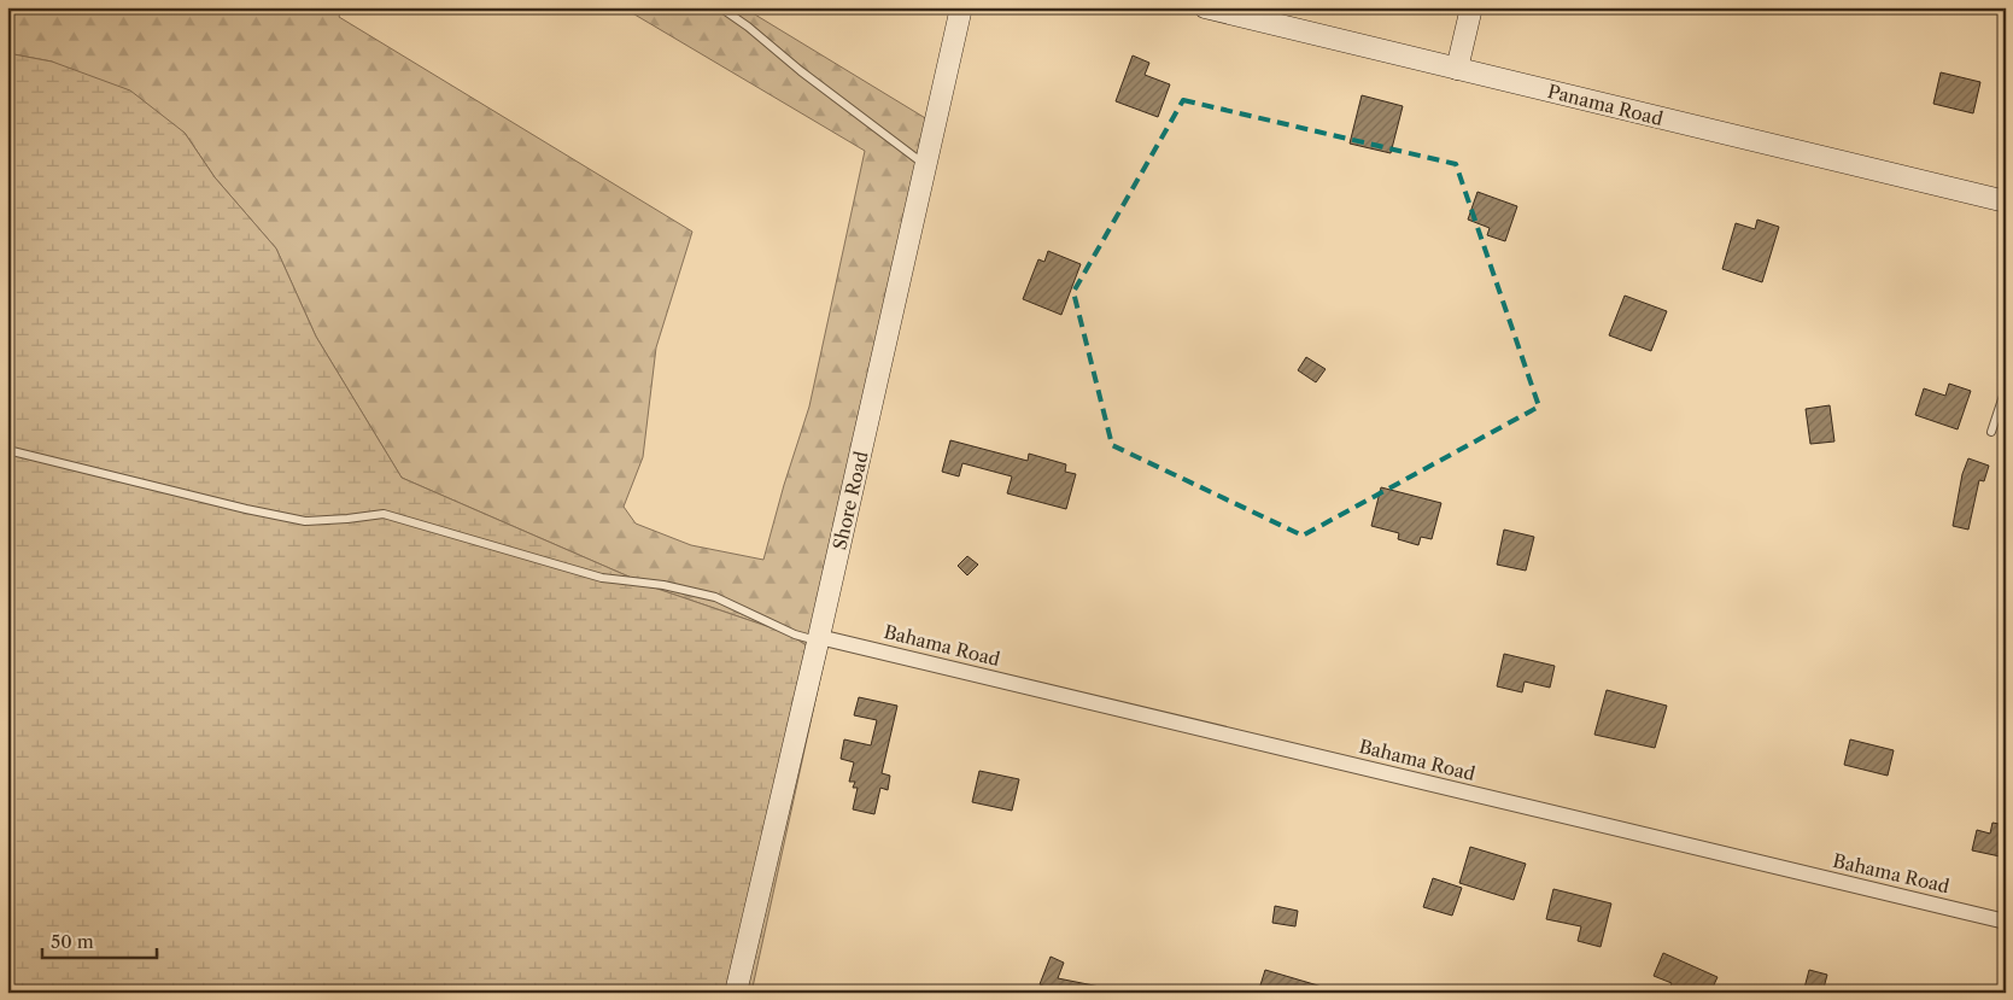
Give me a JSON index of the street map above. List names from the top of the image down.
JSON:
{
  "streets": {
    "street": ["Panama Road", "Shore Road", "Bahama Road"]
  },
  "crossings": [
    ["Shore Road", "Bahama Road"]
  ],
  "scale_bar": "50 m"
}
